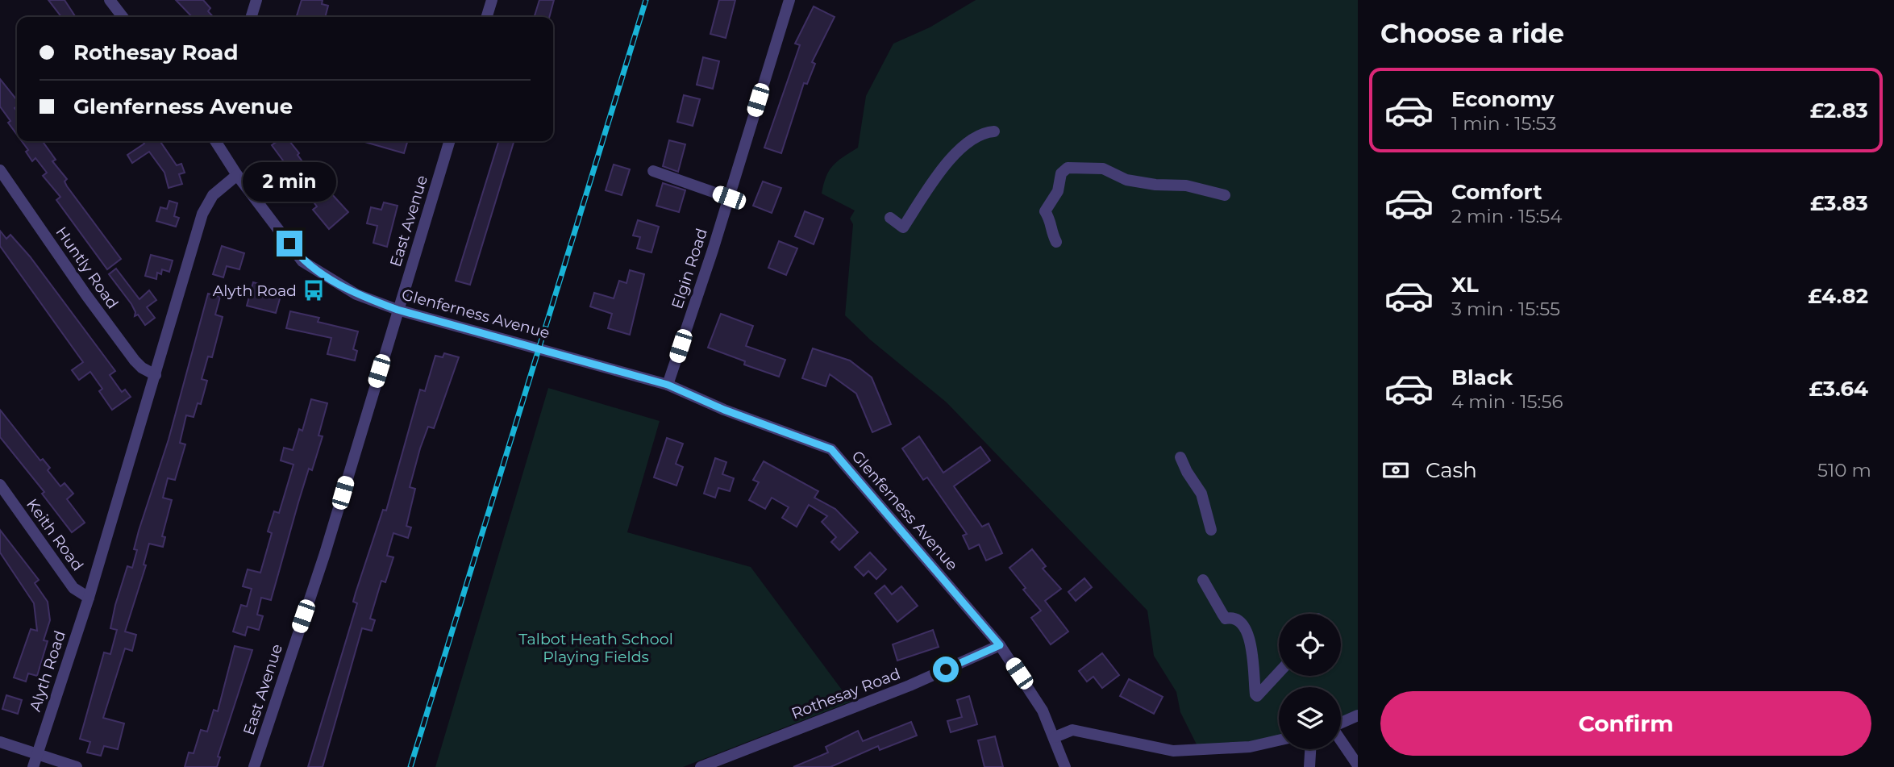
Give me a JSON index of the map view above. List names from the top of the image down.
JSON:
{
  "streets": {
    "street": [
      "East Avenue",
      "Huntly Road",
      "Elgin Road",
      "Glenferness Avenue",
      "Keith Road",
      "Alyth Road",
      "Rothesay Road"
    ]
  },
  "crossings": [
    ["East Avenue", "Glenferness Avenue"],
    ["Huntly Road", "Alyth Road"],
    ["Elgin Road", "Glenferness Avenue"],
    ["Glenferness Avenue", "Alyth Road"],
    ["Glenferness Avenue", "Rothesay Road"],
    ["Keith Road", "Alyth Road"]
  ],
  "parks": ["Talbot Heath School Playing Fields"],
  "places": {
    "bus stop": ["Alyth Road"]
  },
  "page": {
    "heading": "Choose a ride",
    "banner": ["Rothesay Road", "Glenferness Avenue"],
    "list": [
      {
        "name": "Economy",
        "note": "1 min · 15:53",
        "value": "£2.83"
      },
      {
        "name": "Comfort",
        "note": "2 min · 15:54",
        "value": "£3.83"
      },
      {
        "name": "XL",
        "note": "3 min · 15:55",
        "value": "£4.82"
      },
      {
        "name": "Black",
        "note": "4 min · 15:56",
        "value": "£3.64"
      }
    ],
    "bubble": "2 min",
    "pay": ["Cash", "510 m"],
    "buttons": "Confirm"
  }
}
